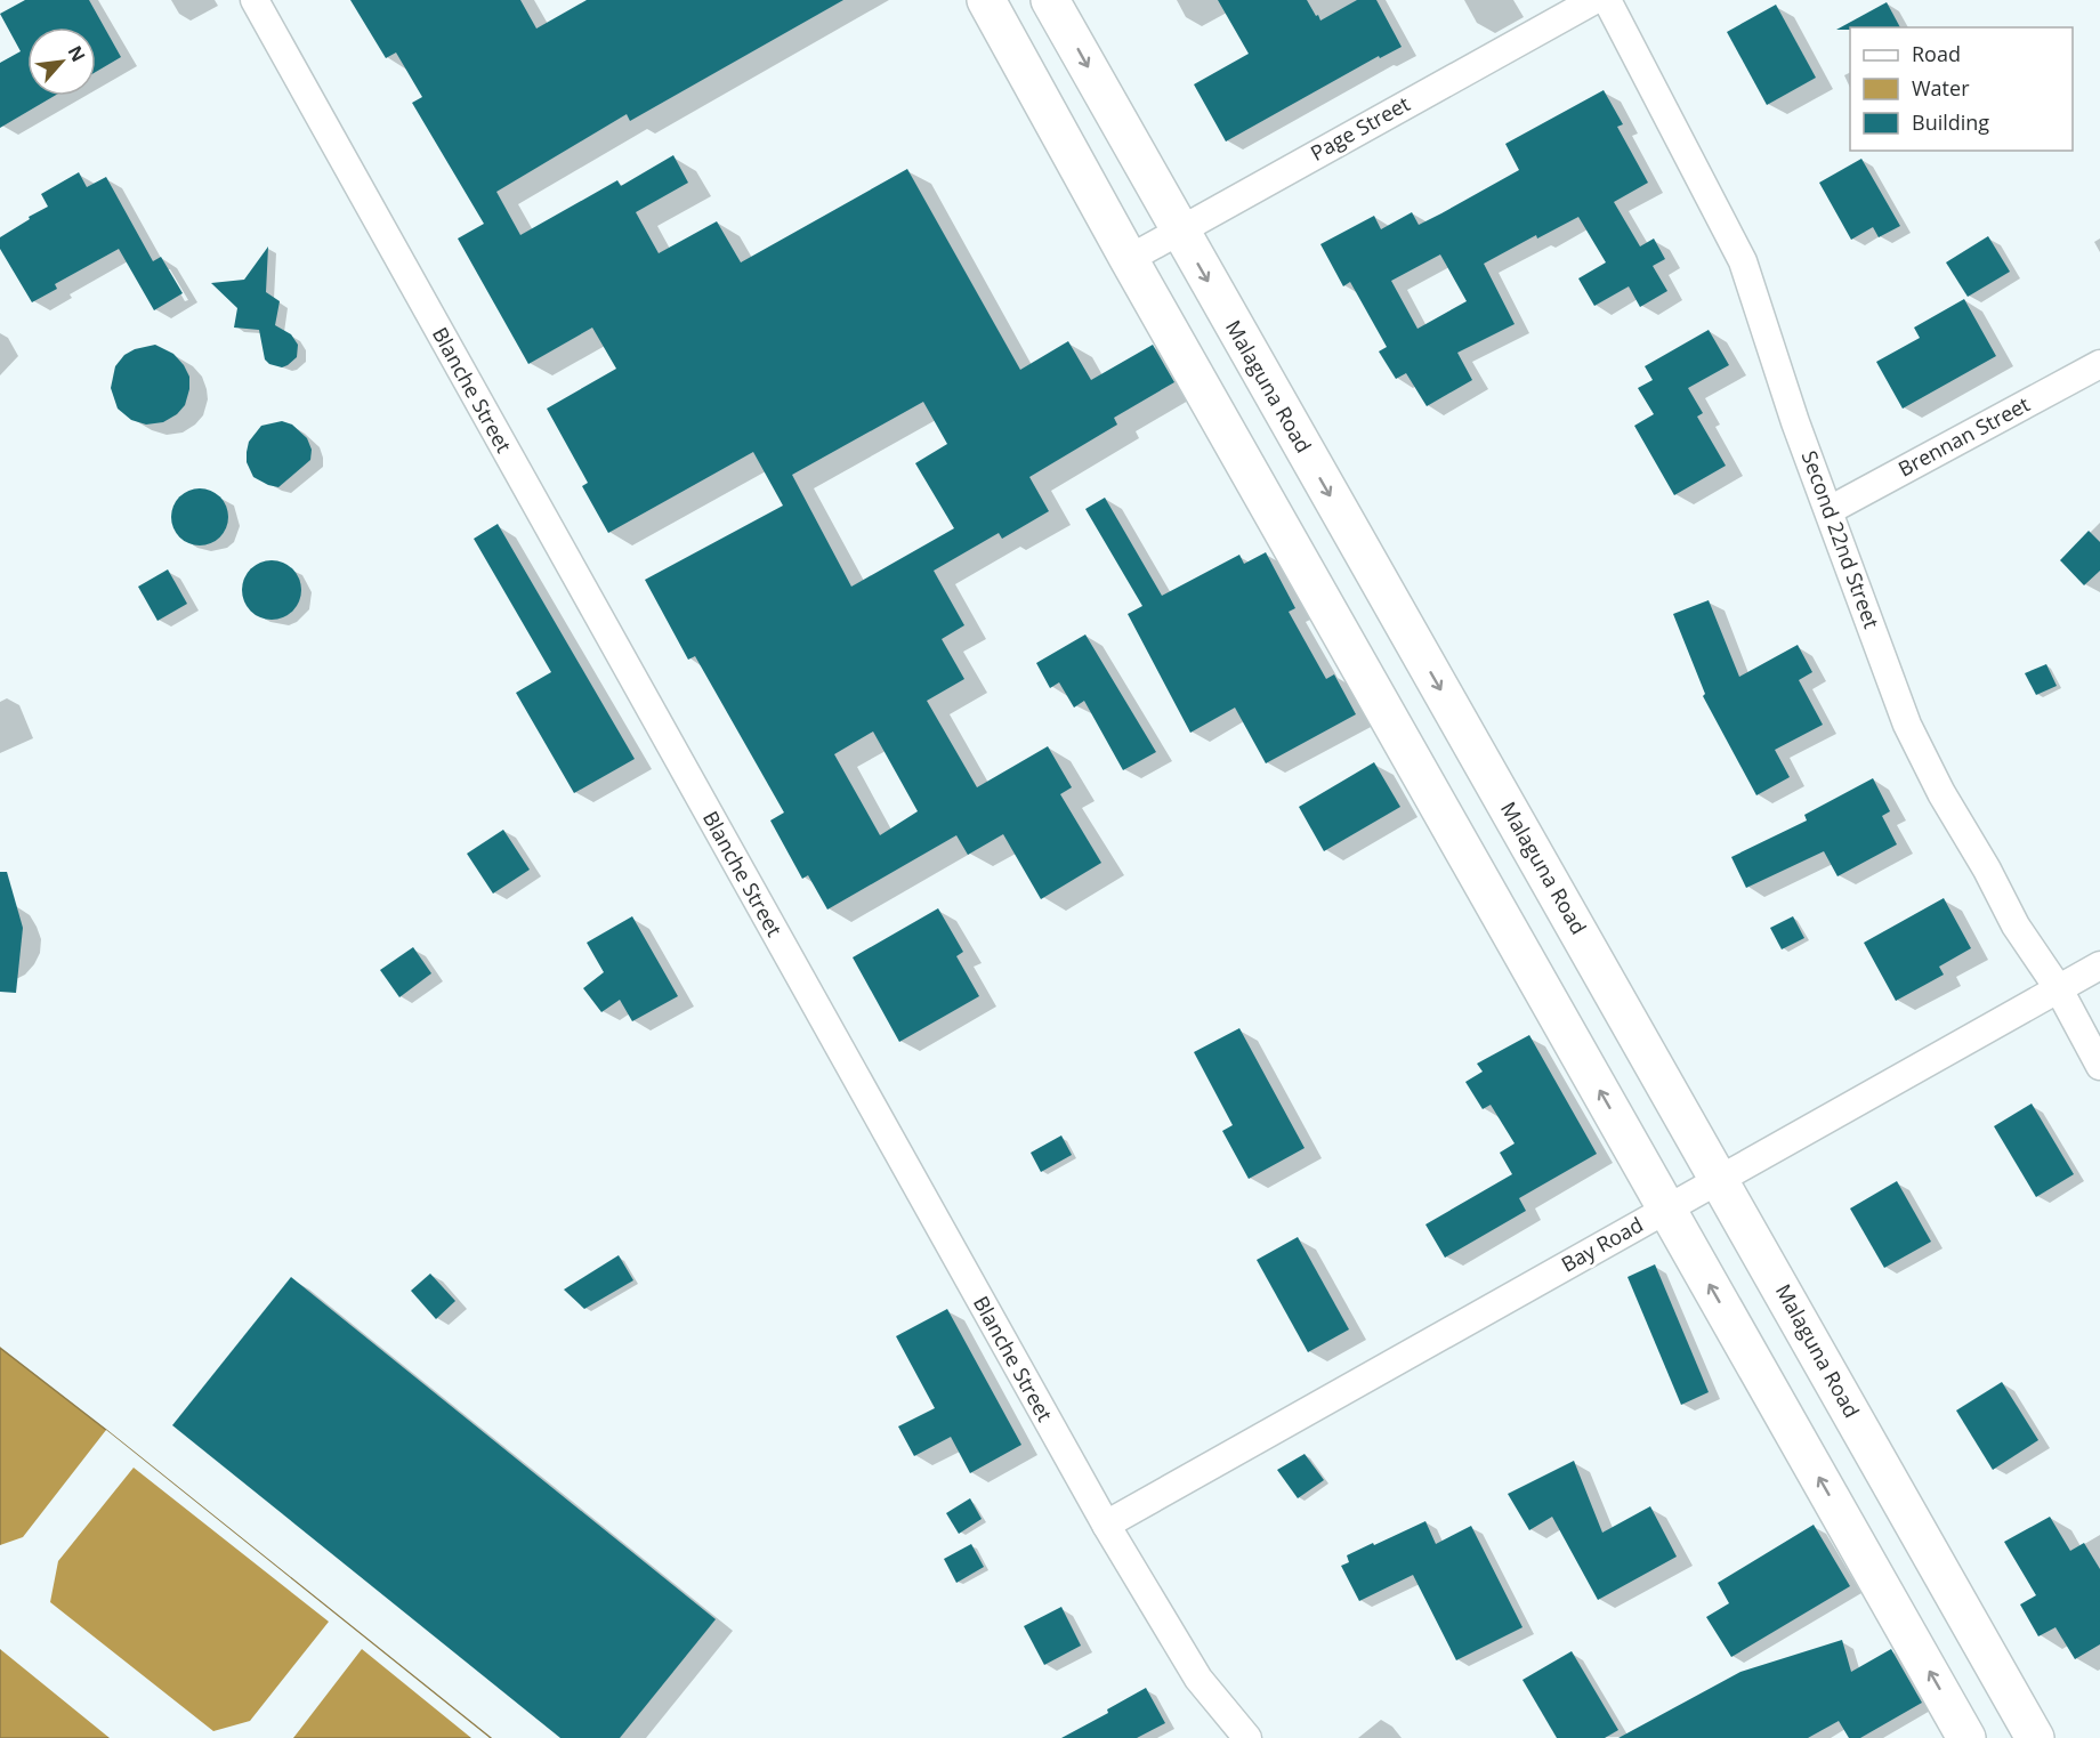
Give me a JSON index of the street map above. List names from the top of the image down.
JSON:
{
  "streets": {
    "street": [
      "Page Street",
      "Malaguna Road",
      "Blanche Street",
      "Brennan Street",
      "Second 22nd Street",
      "Bay Road"
    ]
  },
  "crossings": [
    ["Page Street", "Malaguna Road"],
    ["Malaguna Road", "Bay Road"],
    ["Blanche Street", "Bay Road"],
    ["Brennan Street", "Second 22nd Street"],
    ["Second 22nd Street", "Bay Road"]
  ],
  "legend": ["Road", "Water", "Building"],
  "north": "top right"
}
